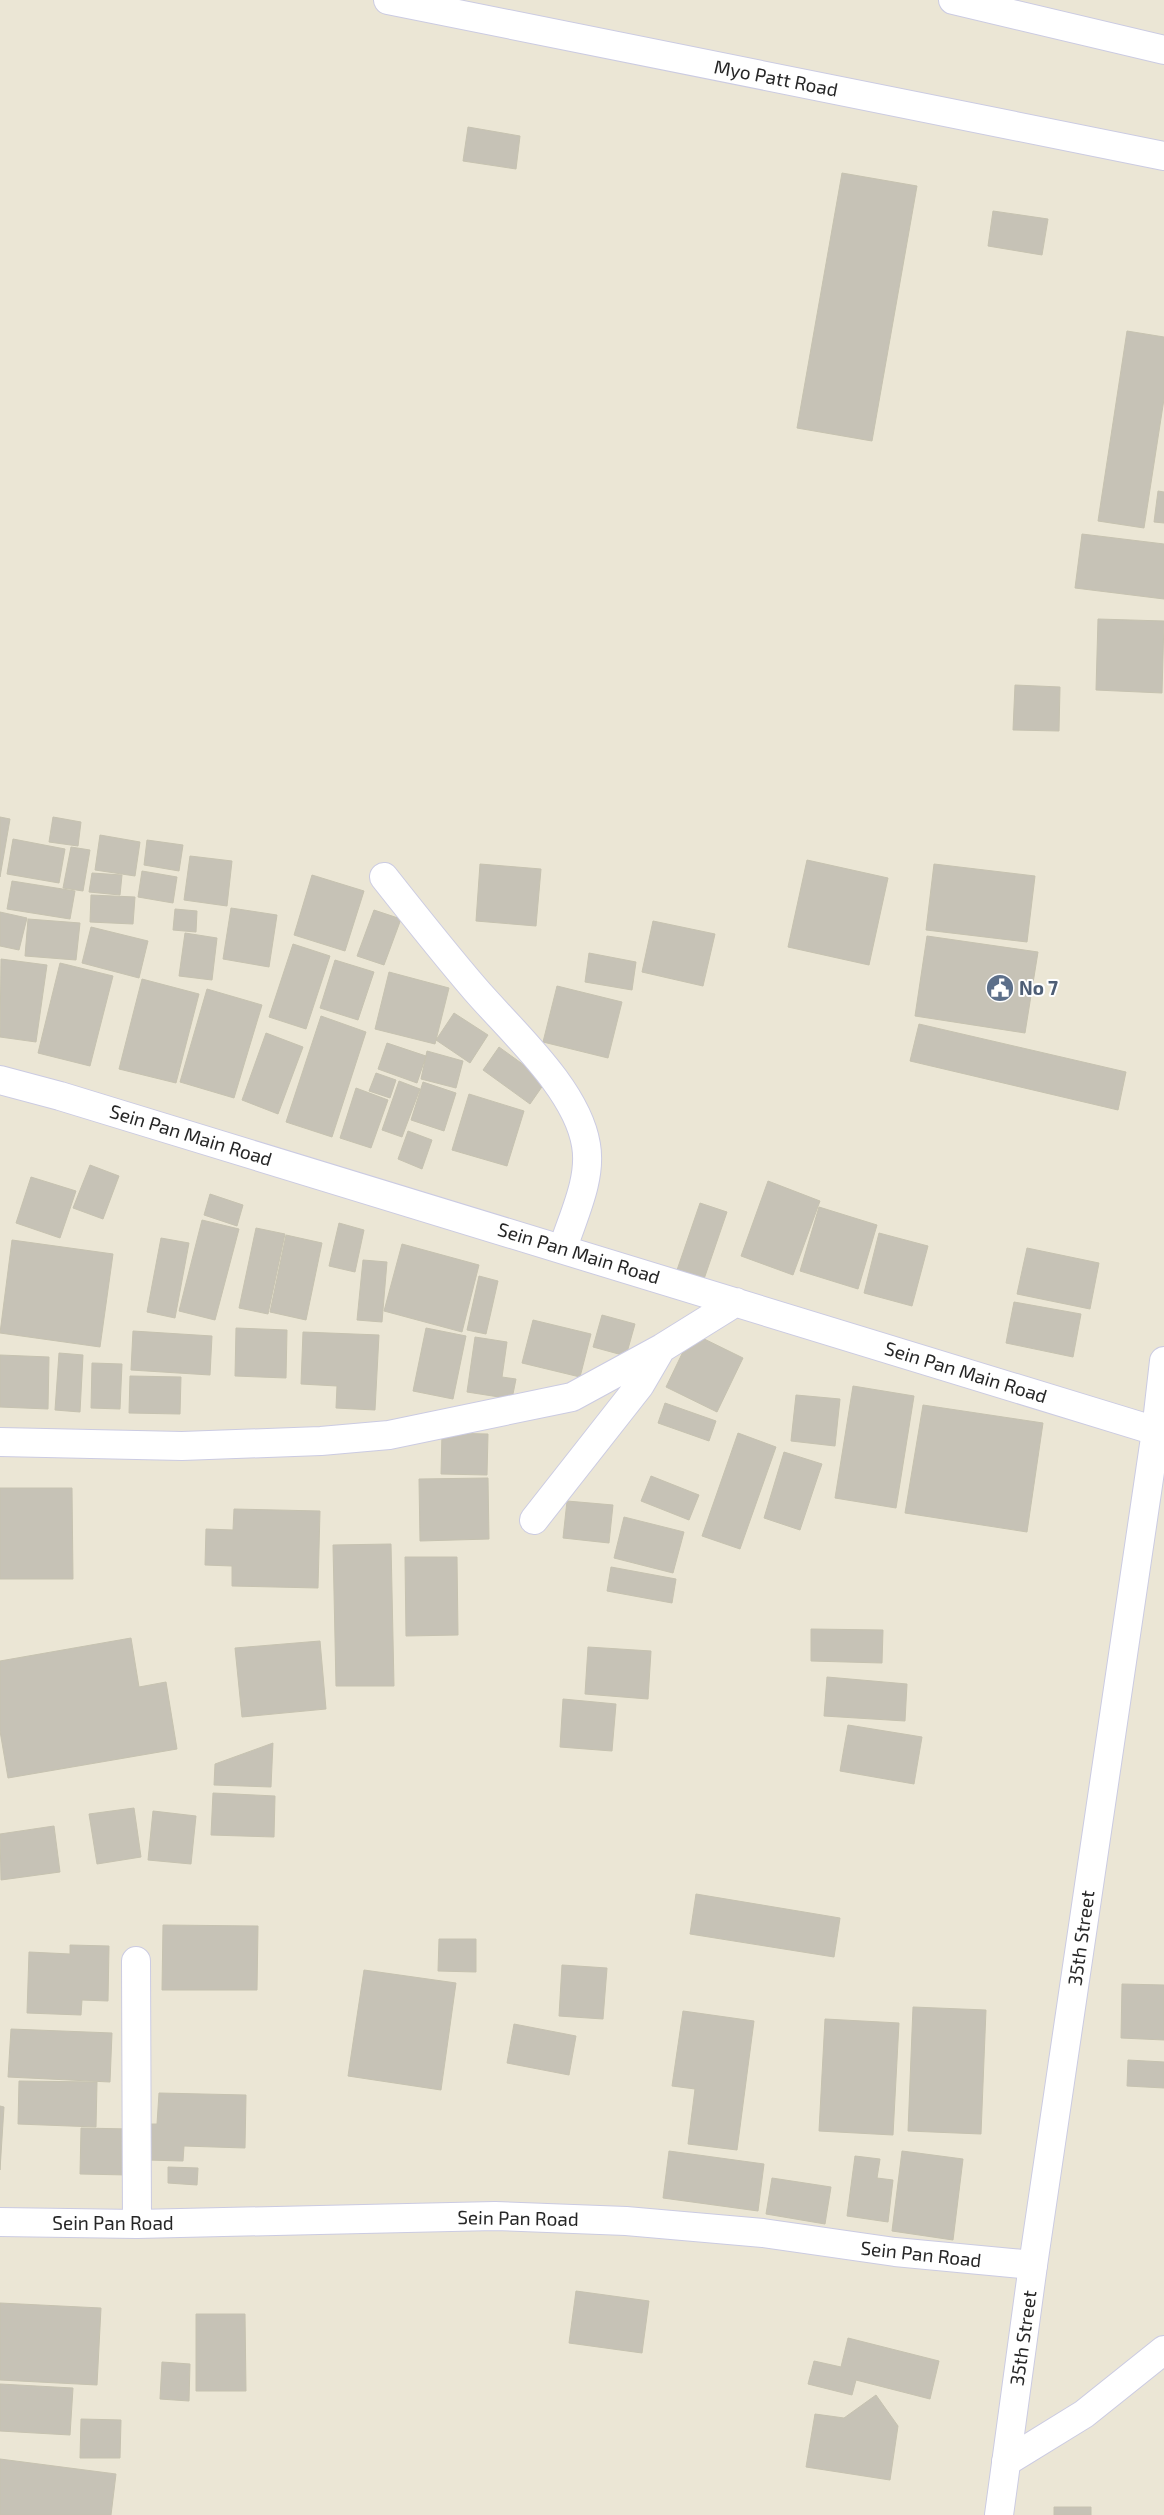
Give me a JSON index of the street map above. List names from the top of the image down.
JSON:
{
  "streets": {
    "street": [
      "Myo Patt Road",
      "Sein Pan Main Road",
      "35th Street",
      "Sein Pan Road"
    ]
  },
  "crossings": [
    ["Sein Pan Main Road", "35th Street"],
    ["35th Street", "Sein Pan Road"]
  ],
  "places": {
    "public building": ["No 7"]
  }
}
